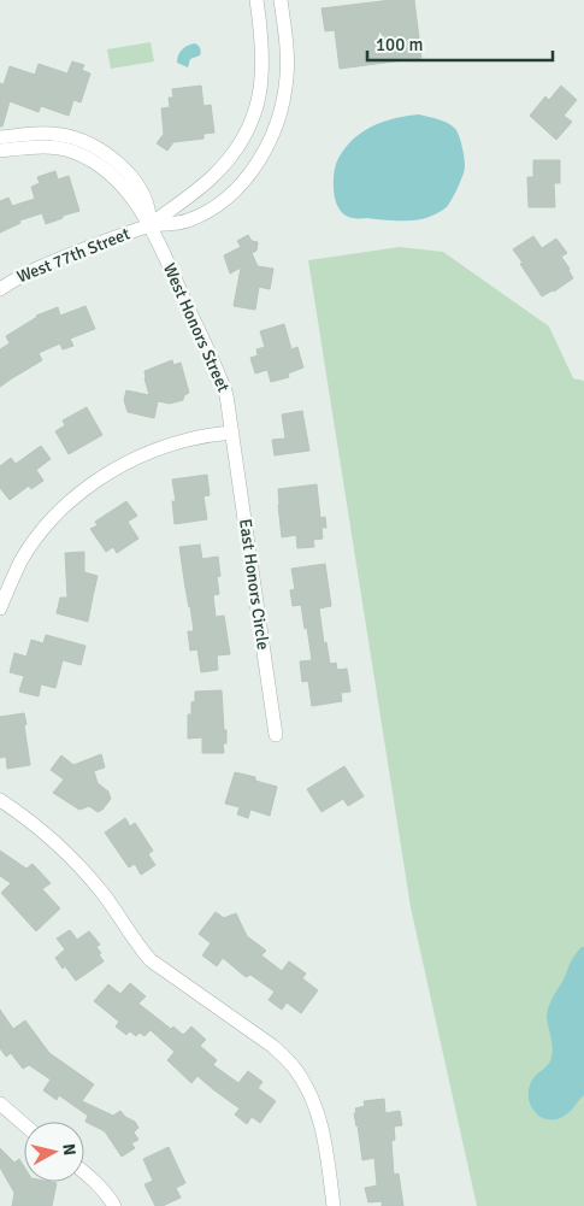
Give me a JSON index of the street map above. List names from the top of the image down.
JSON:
{
  "streets": {
    "street": ["West 77th Street", "West Honors Street", "East Honors Circle"]
  },
  "crossings": [
    ["West 77th Street", "West Honors Street"],
    ["West Honors Street", "East Honors Circle"]
  ],
  "scale_bar": "100 m",
  "north": "right"
}
